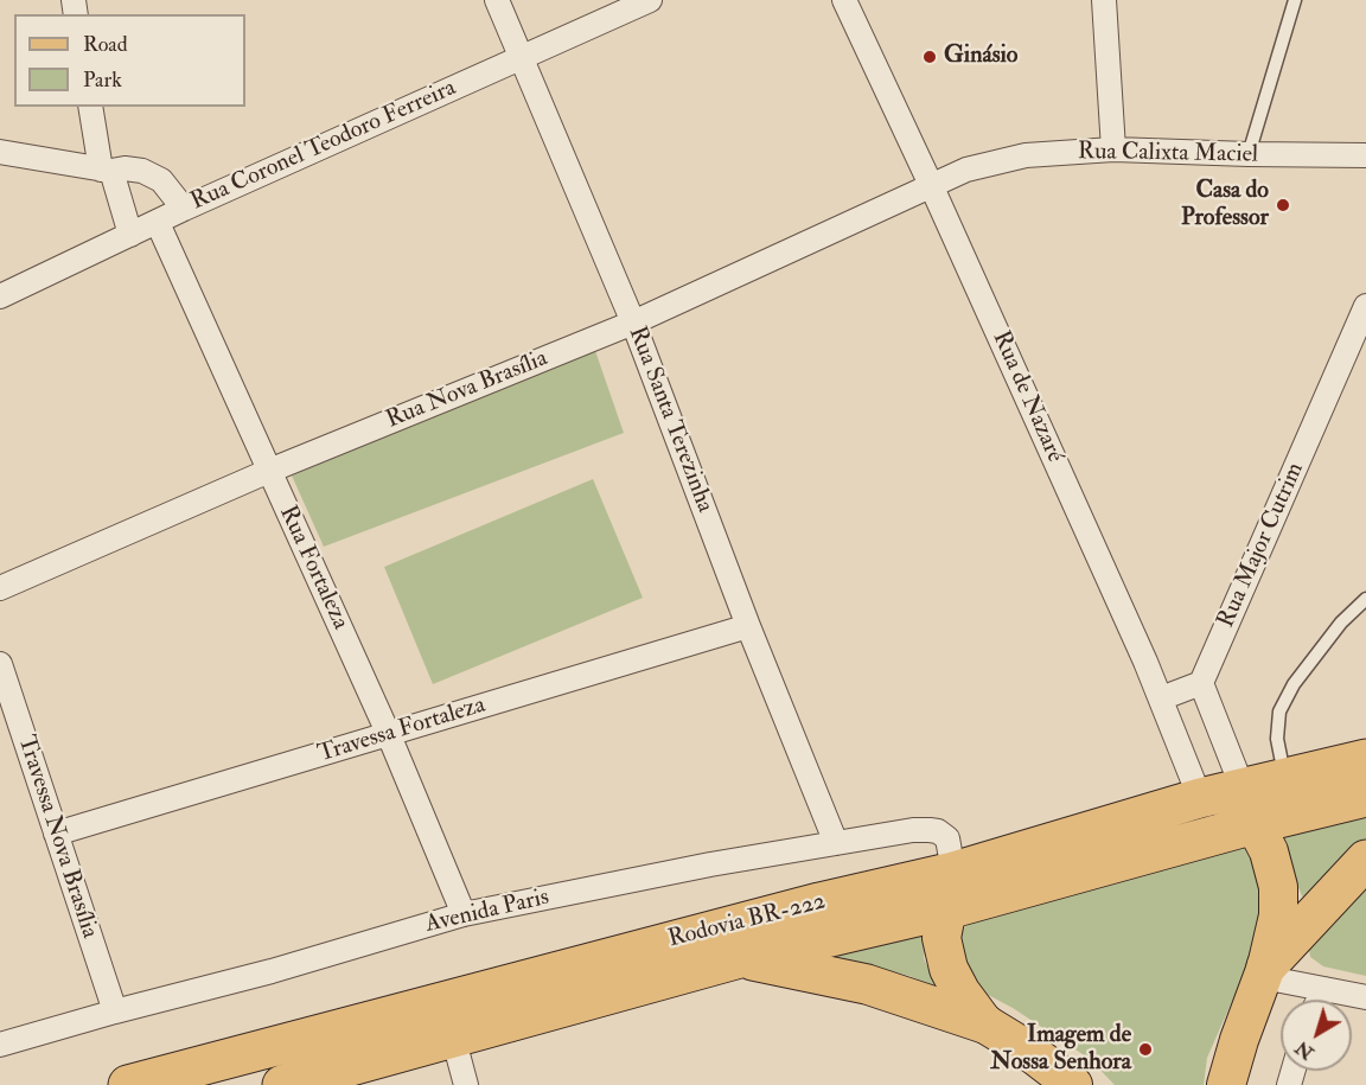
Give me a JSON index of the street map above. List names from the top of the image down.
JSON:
{
  "streets": {
    "highway": ["Rodovia BR-222"],
    "street": [
      "Rua Coronel Teodoro Ferreira",
      "Rua Calixta Maciel",
      "Rua Nova Brasília",
      "Rua de Nazaré",
      "Rua Santa Terezinha",
      "Rua Major Cutrim",
      "Rua Fortaleza",
      "Travessa Fortaleza",
      "Travessa Nova Brasília",
      "Avenida Paris"
    ]
  },
  "crossings": [
    ["Rua Coronel Teodoro Ferreira", "Rua Santa Terezinha"],
    ["Rua Coronel Teodoro Ferreira", "Rua Fortaleza"],
    ["Rua Calixta Maciel", "Rua Nova Brasília"],
    ["Rua Calixta Maciel", "Rua de Nazaré"],
    ["Rua Nova Brasília", "Rua de Nazaré"],
    ["Rua Nova Brasília", "Rua Santa Terezinha"],
    ["Rua Nova Brasília", "Rua Fortaleza"],
    ["Rua de Nazaré", "Rodovia BR-222"],
    ["Rua Santa Terezinha", "Travessa Fortaleza"],
    ["Rua Santa Terezinha", "Avenida Paris"],
    ["Rua Fortaleza", "Travessa Fortaleza"],
    ["Rua Fortaleza", "Avenida Paris"],
    ["Travessa Fortaleza", "Travessa Nova Brasília"],
    ["Travessa Nova Brasília", "Avenida Paris"],
    ["Avenida Paris", "Rodovia BR-222"]
  ],
  "places": ["Ginásio", "Casa do Professor", "Imagem de Nossa Senhora"],
  "legend": ["Road", "Park"],
  "north": "bottom left"
}
